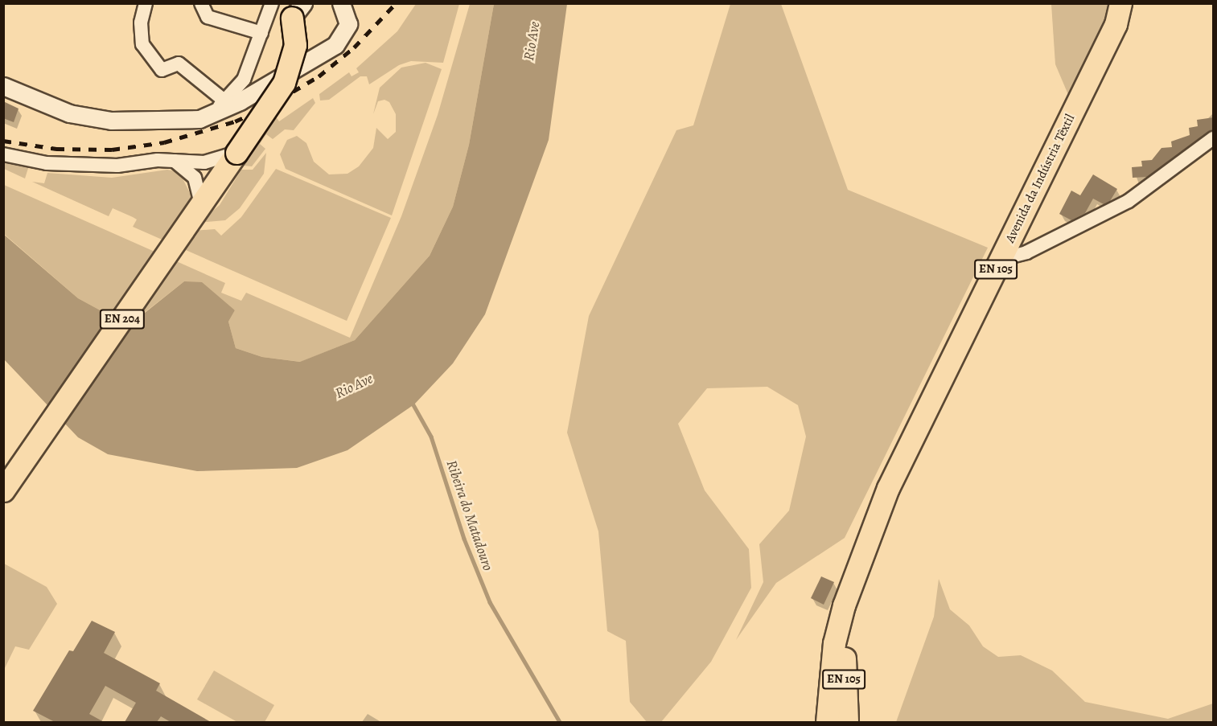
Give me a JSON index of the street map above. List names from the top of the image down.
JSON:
{
  "streets": {
    "main road": ["Avenida da Indústria Têxtil", "EN 105", "EN 204"]
  },
  "crossings": [
    ["Avenida da Indústria Têxtil", "EN 105"]
  ],
  "water": ["Rio Ave", "Ribeira do Matadouro"]
}
